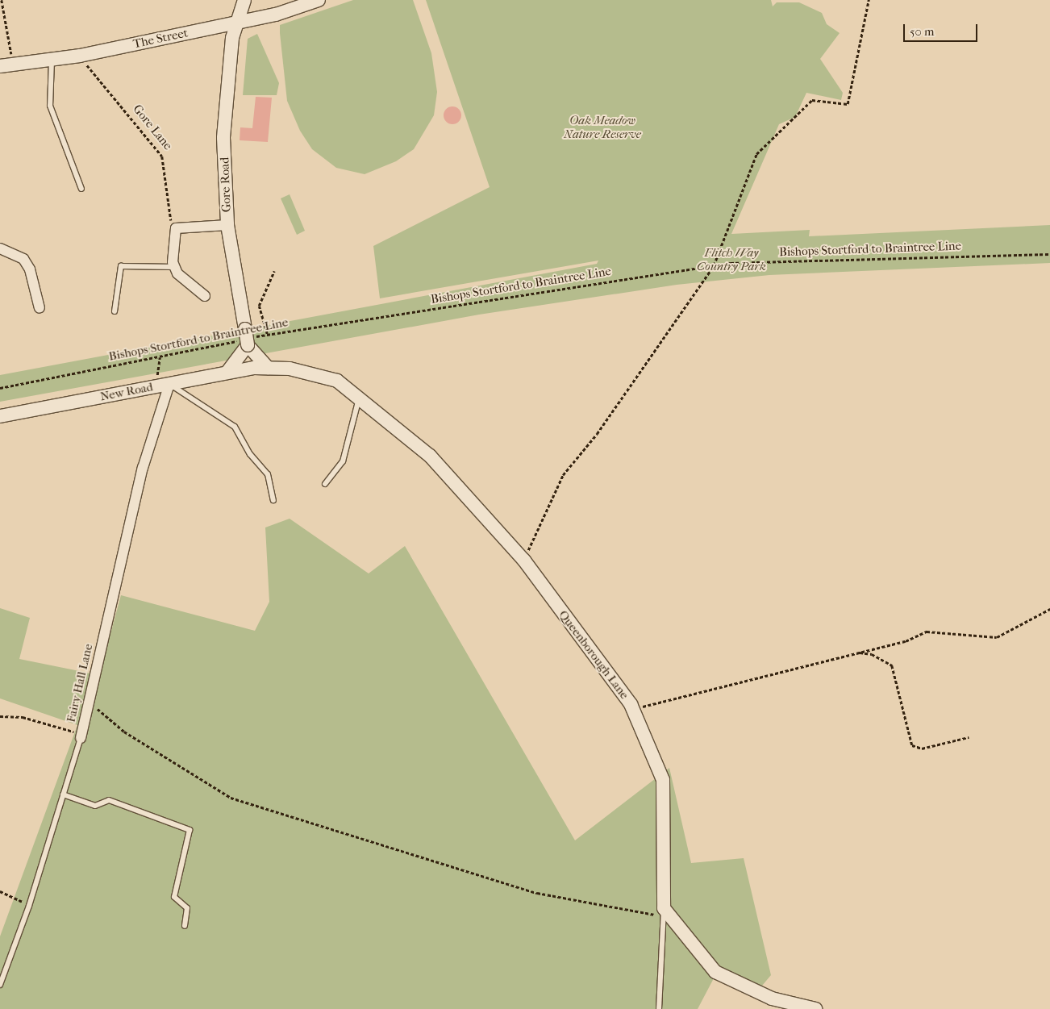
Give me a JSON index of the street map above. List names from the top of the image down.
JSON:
{
  "streets": {
    "street": [
      "The Street",
      "Gore Road",
      "New Road",
      "Queenborough Lane",
      "Fairy Hall Lane"
    ],
    "path": ["Gore Lane", "Bishops Stortford to Braintree Line"]
  },
  "crossings": [
    ["The Street", "Gore Lane"],
    ["The Street", "Gore Road"],
    ["Gore Road", "Bishops Stortford to Braintree Line"],
    ["New Road", "Queenborough Lane"],
    ["New Road", "Fairy Hall Lane"]
  ],
  "parks": ["Oak Meadow Nature Reserve", "Flitch Way Country Park"],
  "scale_bar": "50 m"
}
